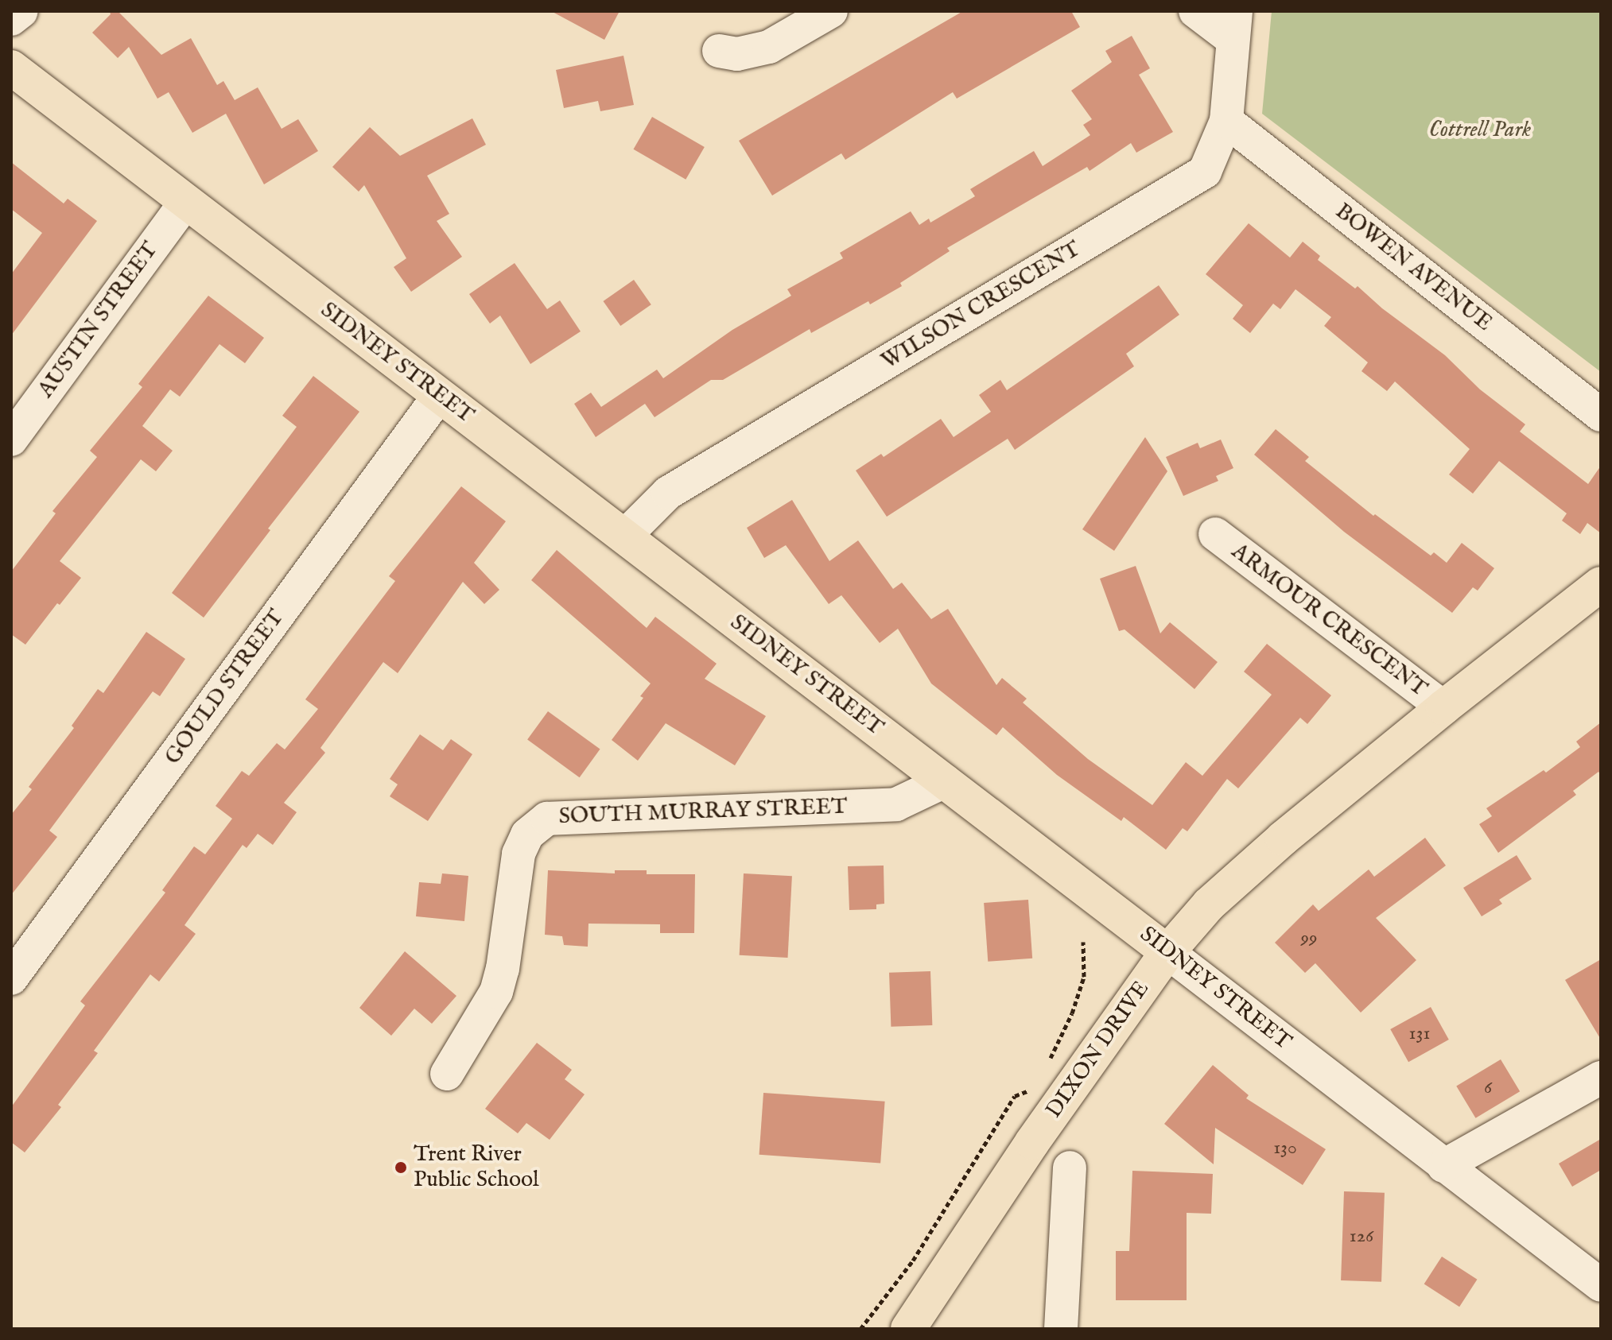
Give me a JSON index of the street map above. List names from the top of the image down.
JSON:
{
  "streets": {
    "main road": ["SIDNEY STREET", "DIXON DRIVE"],
    "street": [
      "BOWEN AVENUE",
      "WILSON CRESCENT",
      "AUSTIN STREET",
      "ARMOUR CRESCENT",
      "GOULD STREET",
      "SOUTH MURRAY STREET"
    ]
  },
  "crossings": [
    ["BOWEN AVENUE", "WILSON CRESCENT"],
    ["WILSON CRESCENT", "SIDNEY STREET"],
    ["AUSTIN STREET", "SIDNEY STREET"],
    ["SIDNEY STREET", "GOULD STREET"],
    ["SIDNEY STREET", "SOUTH MURRAY STREET"],
    ["SIDNEY STREET", "DIXON DRIVE"],
    ["ARMOUR CRESCENT", "DIXON DRIVE"]
  ],
  "parks": ["Cottrell Park"],
  "places": ["Trent River Public School"],
  "house_numbers": [
    "99",
    "131",
    "6",
    "130",
    "126"
  ]
}
